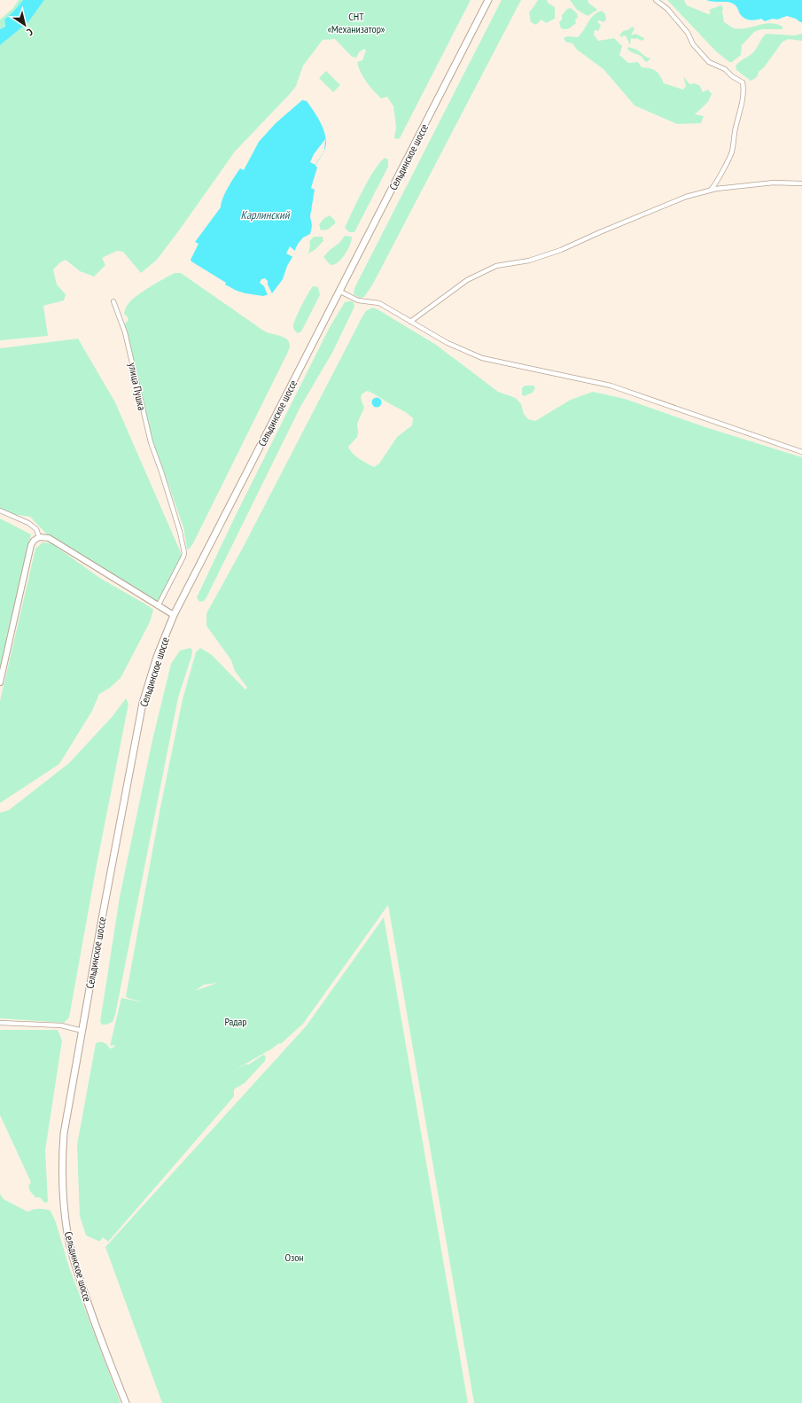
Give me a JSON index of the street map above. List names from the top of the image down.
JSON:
{
  "streets": {
    "main road": ["Сельдинское шоссе"],
    "street": ["улица Пушка"]
  },
  "water": ["Карлинский"],
  "parks": ["СНТ «Механизатор»", "Радар", "Озон"],
  "north": "bottom right"
}
